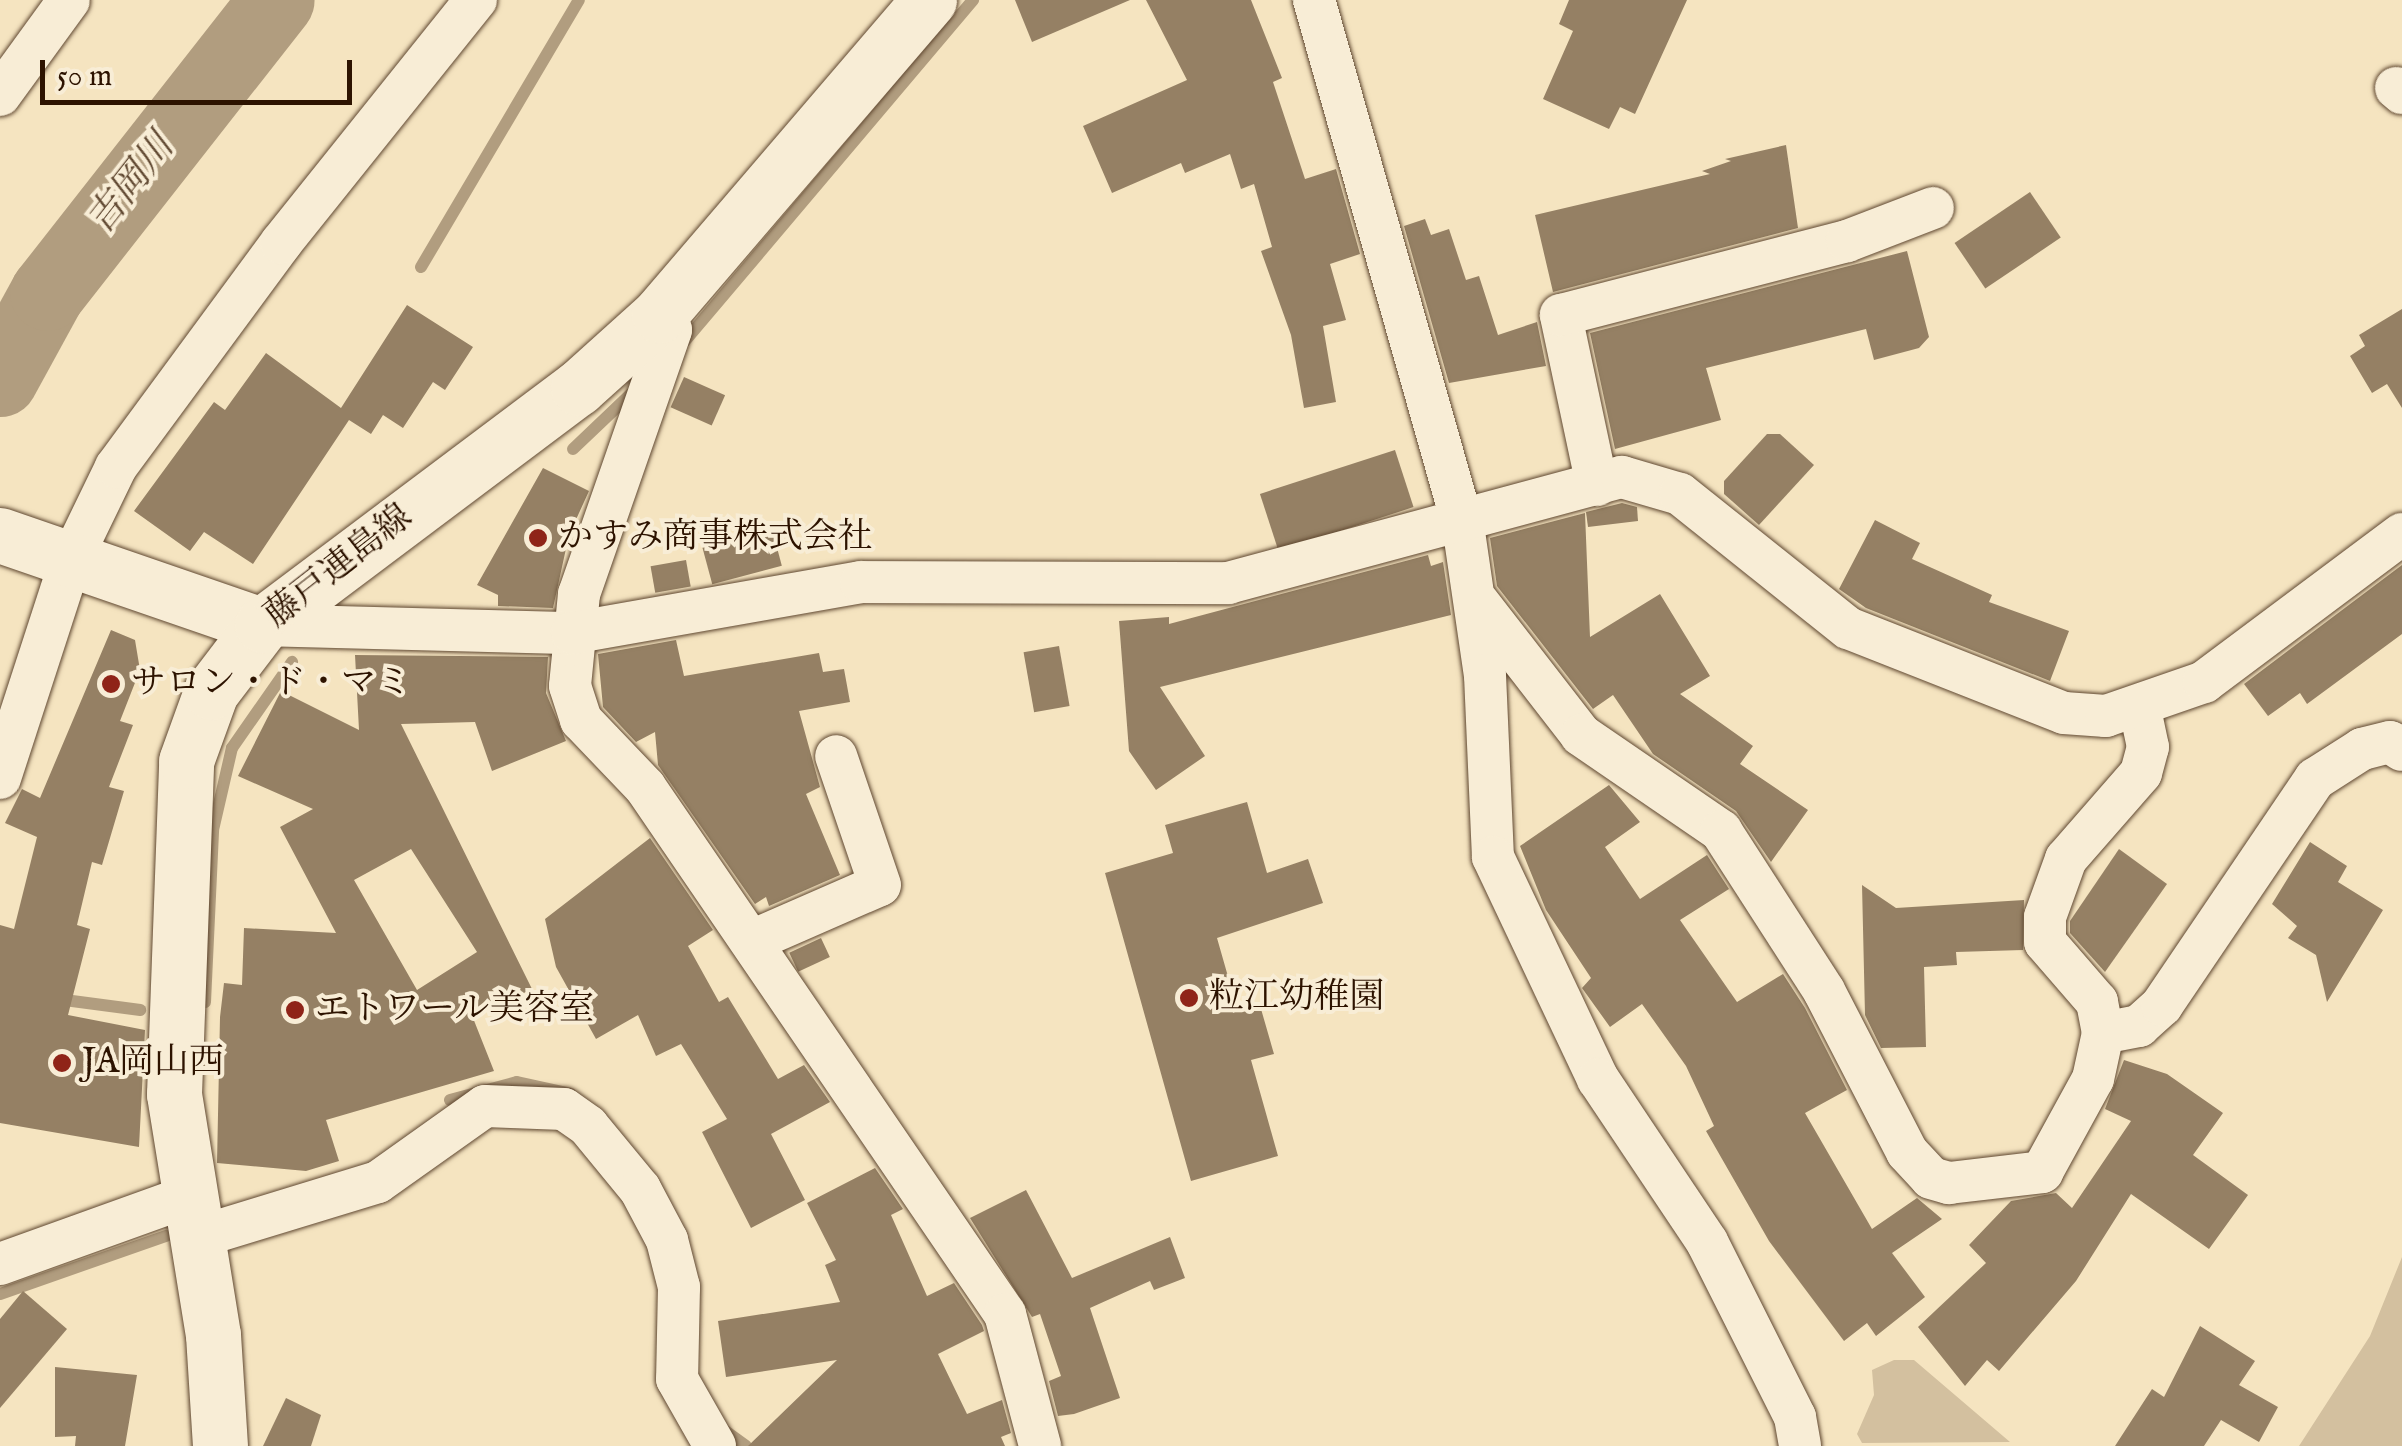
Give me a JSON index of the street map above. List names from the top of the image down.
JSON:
{
  "streets": {
    "main road": ["藤戸連島線"]
  },
  "water": ["吉岡川"],
  "places": [
    "かすみ商事株式会社",
    "サロン・ド・マミ",
    "粒江幼稚園",
    "エトワール美容室",
    "JA岡山西"
  ],
  "scale_bar": "50 m"
}
